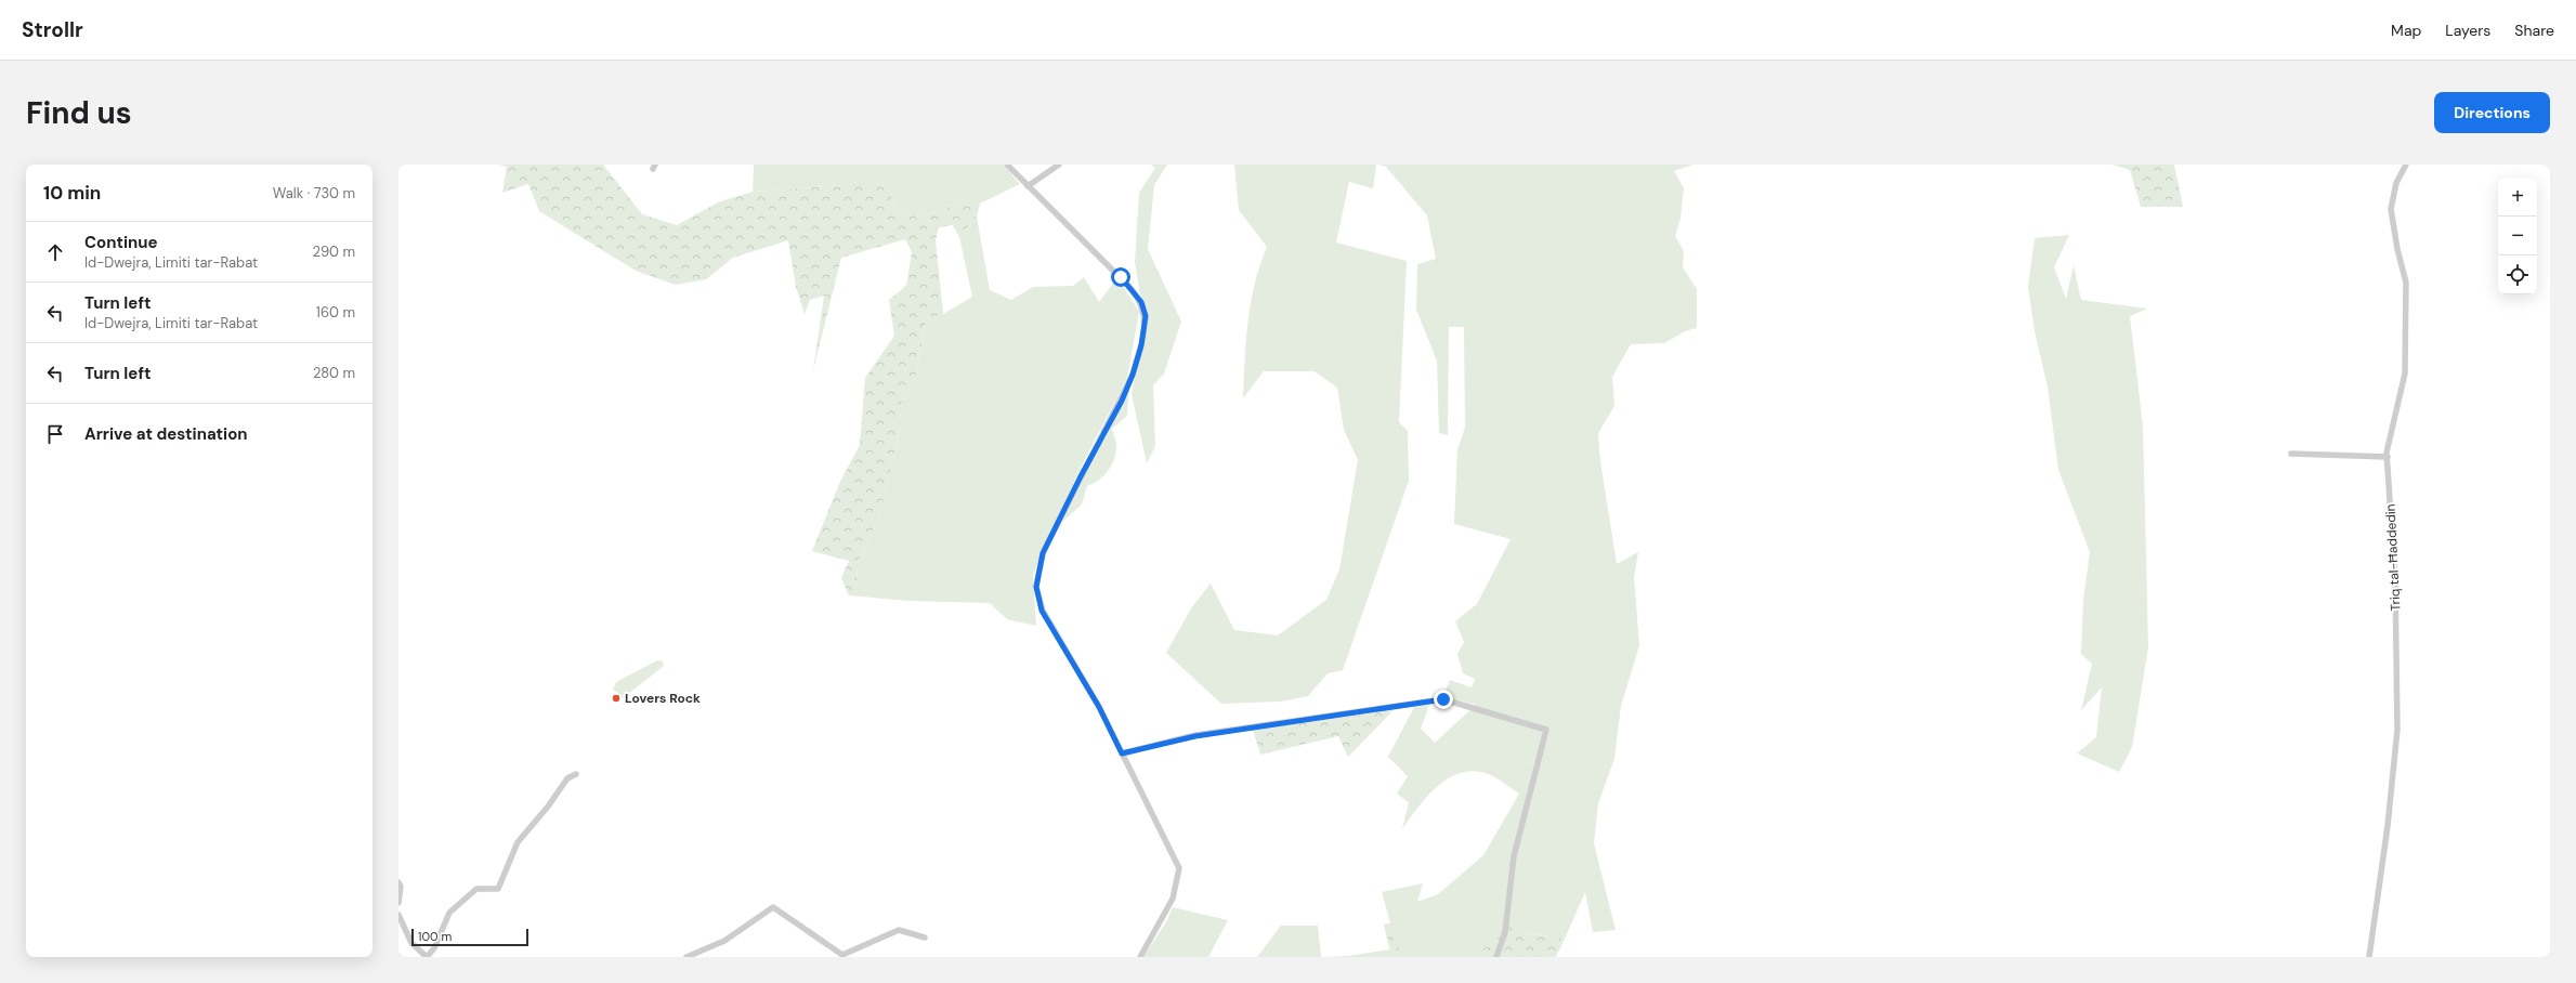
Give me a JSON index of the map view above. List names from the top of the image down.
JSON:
{
  "streets": {
    "street": ["Triq tal-Ħaddedin"]
  },
  "places": ["Lovers Rock"],
  "scale_bar": "100 m",
  "page": {
    "header": "Strollr",
    "nav": ["Map", "Layers", "Share"],
    "buttons": "Directions",
    "title": "Find us",
    "heading": ["10 min", "Walk · 730 m"],
    "map_buttons": ["+", "−"],
    "list": [
      ["Continue", "Id-Dwejra, Limiti tar-Rabat", "290 m"],
      ["Turn left", "Id-Dwejra, Limiti tar-Rabat", "160 m"],
      ["Turn left", "280 m"],
      "Arrive at destination"
    ],
    "scale": "100 m"
  }
}
